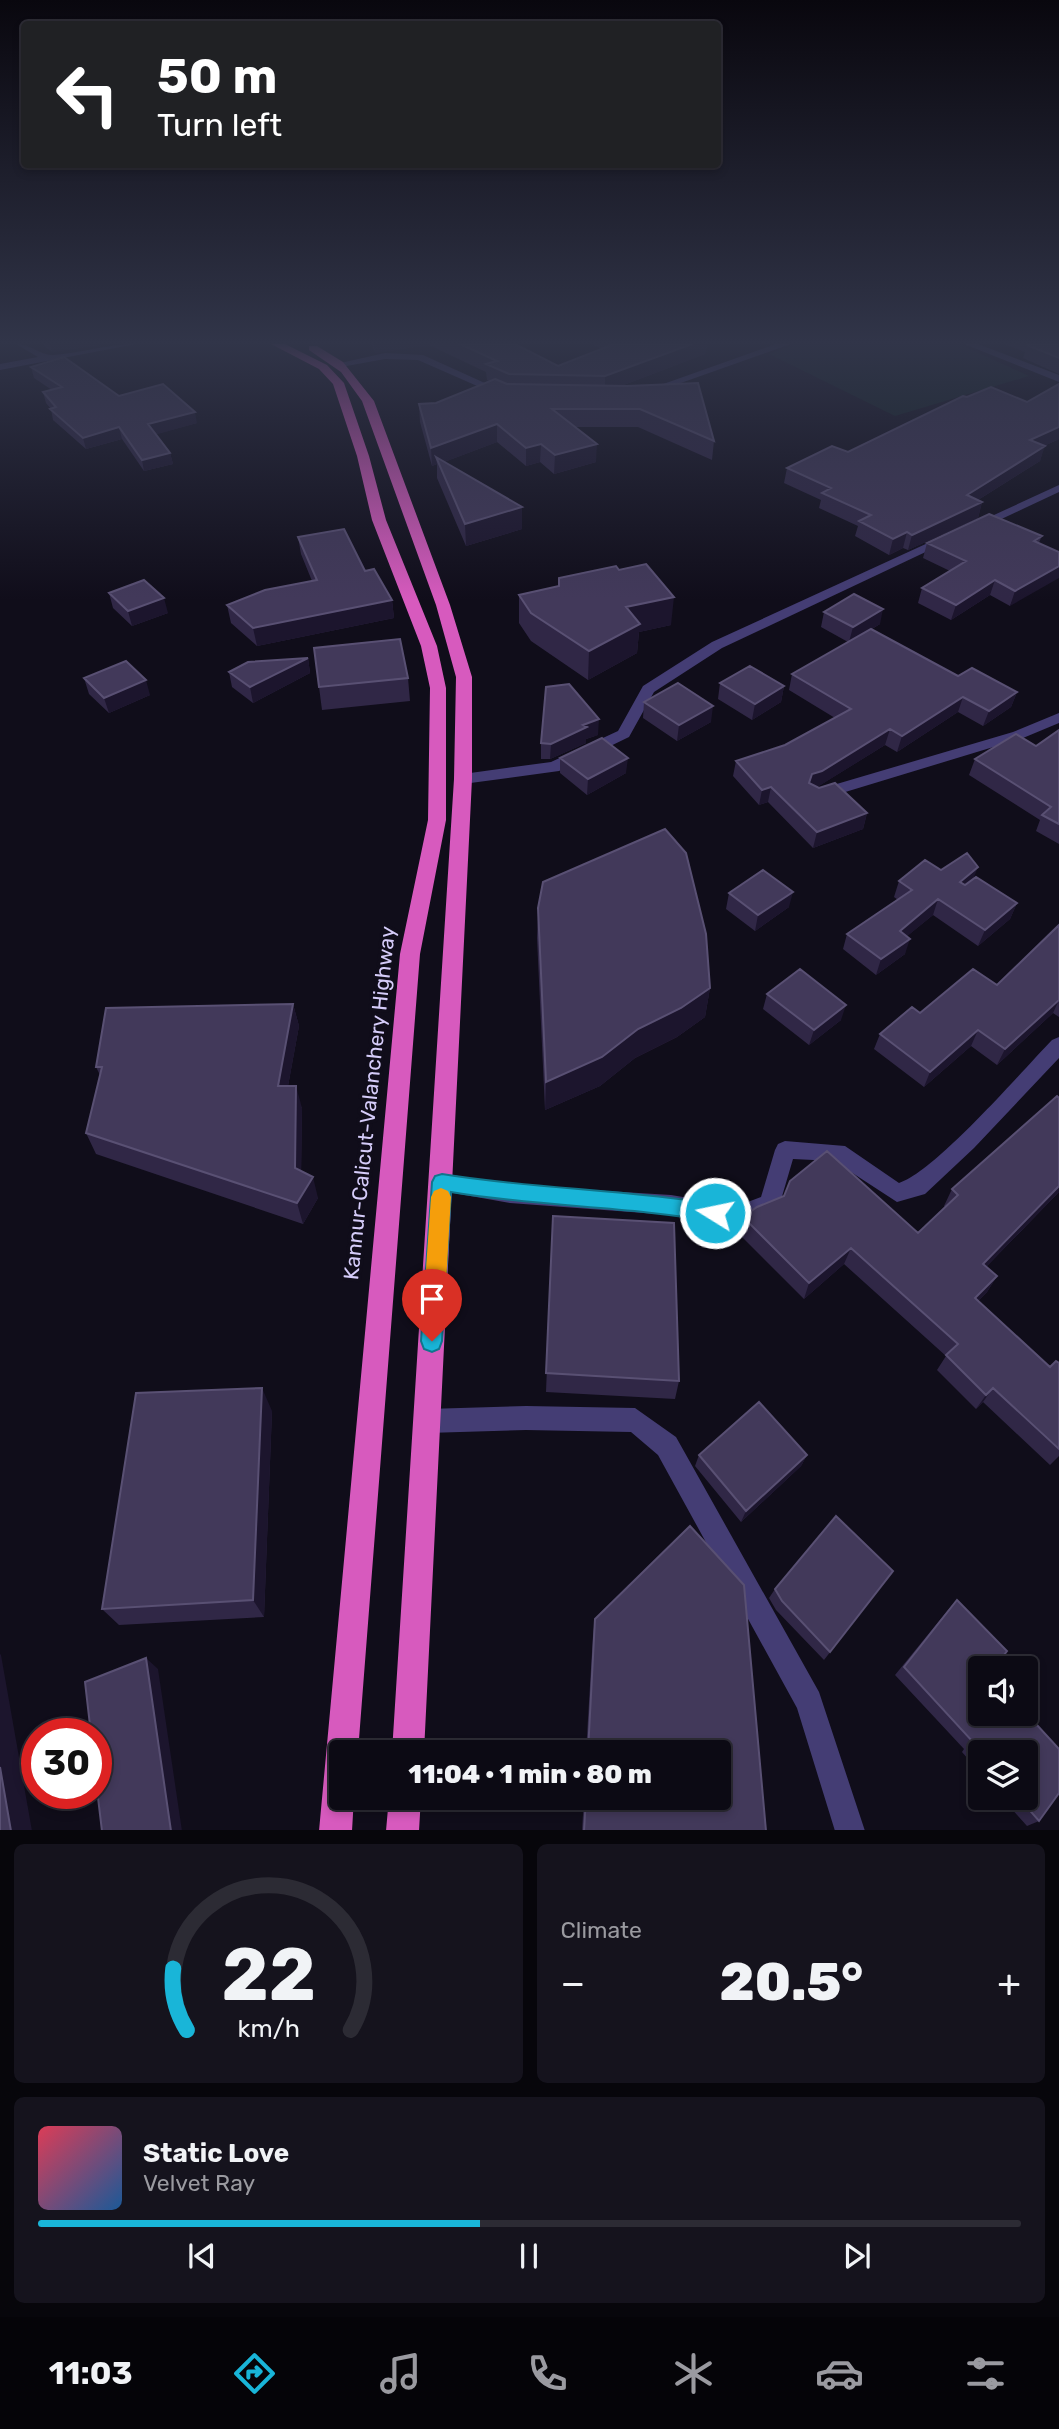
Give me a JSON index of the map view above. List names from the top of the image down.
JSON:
{
  "streets": {
    "highway": ["Kannur-Calicut-Valanchery Highway"]
  },
  "page": {
    "turn": ["50 m", "Turn left"],
    "limit": "30",
    "trip": "11:04 · 1 min · 80 m",
    "tile": "Climate",
    "heat": ["−", "20.5°", "+"],
    "song": ["Static Love", "Velvet Ray"],
    "tabs": "11:03",
    "gauge": ["22", "km/h"]
  }
}
